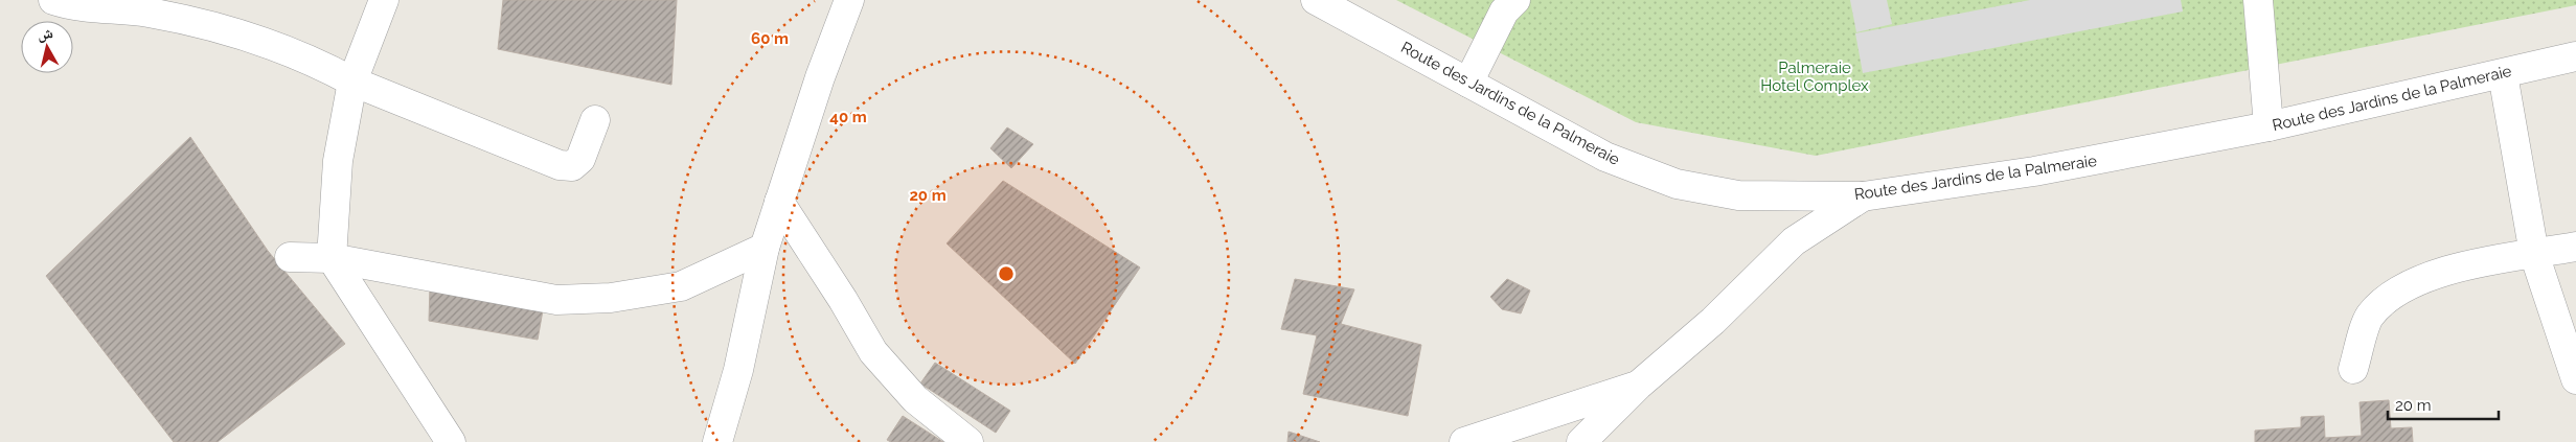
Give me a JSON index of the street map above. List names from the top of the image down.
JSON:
{
  "streets": {
    "street": ["Route des Jardins de la Palmeraie"]
  },
  "parks": ["Palmeraie Hotel Complex"],
  "scale_bar": "20 m",
  "north": "top",
  "rings": ["60 m", "40 m", "20 m"]
}
